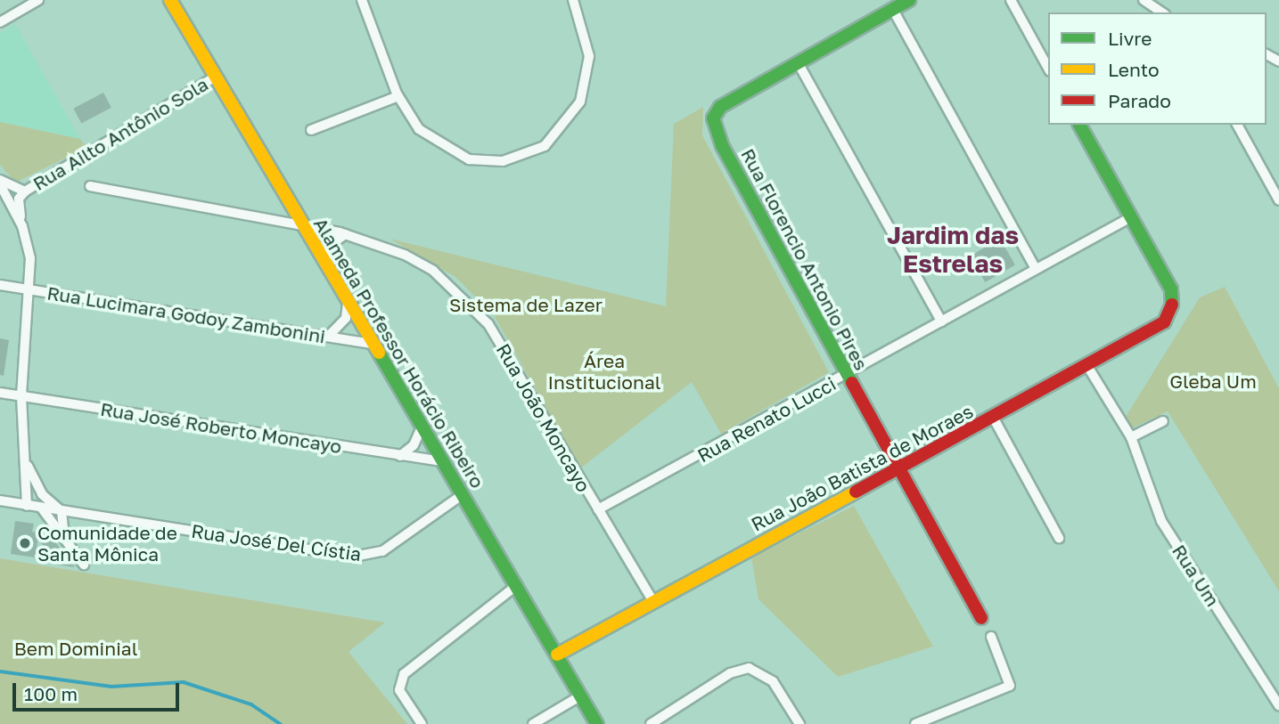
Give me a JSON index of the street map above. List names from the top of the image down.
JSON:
{
  "streets": {
    "street": [
      "Rua Ailto Antônio Sola",
      "Rua Florencio Antonio Pires",
      "Rua Lucimara Godoy Zambonini",
      "Alameda Professor Horácio Ribeiro",
      "Rua João Moncayo",
      "Rua Renato Lucci",
      "Rua José Roberto Moncayo",
      "Rua João Batista de Moraes",
      "Rua José Del Cístia",
      "Rua Um"
    ]
  },
  "crossings": [
    ["Rua Ailto Antônio Sola", "Alameda Professor Horácio Ribeiro"],
    ["Rua Florencio Antonio Pires", "Rua Renato Lucci"],
    ["Rua Florencio Antonio Pires", "Rua João Batista de Moraes"],
    ["Rua Lucimara Godoy Zambonini", "Alameda Professor Horácio Ribeiro"],
    ["Alameda Professor Horácio Ribeiro", "Rua João Moncayo"],
    ["Alameda Professor Horácio Ribeiro", "Rua José Roberto Moncayo"],
    ["Alameda Professor Horácio Ribeiro", "Rua João Batista de Moraes"],
    ["Alameda Professor Horácio Ribeiro", "Rua José Del Cístia"],
    ["Rua João Moncayo", "Rua Renato Lucci"],
    ["Rua João Moncayo", "Rua João Batista de Moraes"],
    ["Rua Renato Lucci", "Rua João Batista de Moraes"],
    ["Rua João Batista de Moraes", "Rua Um"]
  ],
  "districts": ["Jardim das Estrelas"],
  "parks": [
    "Sistema de Lazer",
    "Área Institucional",
    "Gleba Um",
    "Bem Dominial"
  ],
  "places": ["Comunidade de Santa Mônica"],
  "legend": ["Livre", "Lento", "Parado"],
  "scale_bar": "100 m"
}
